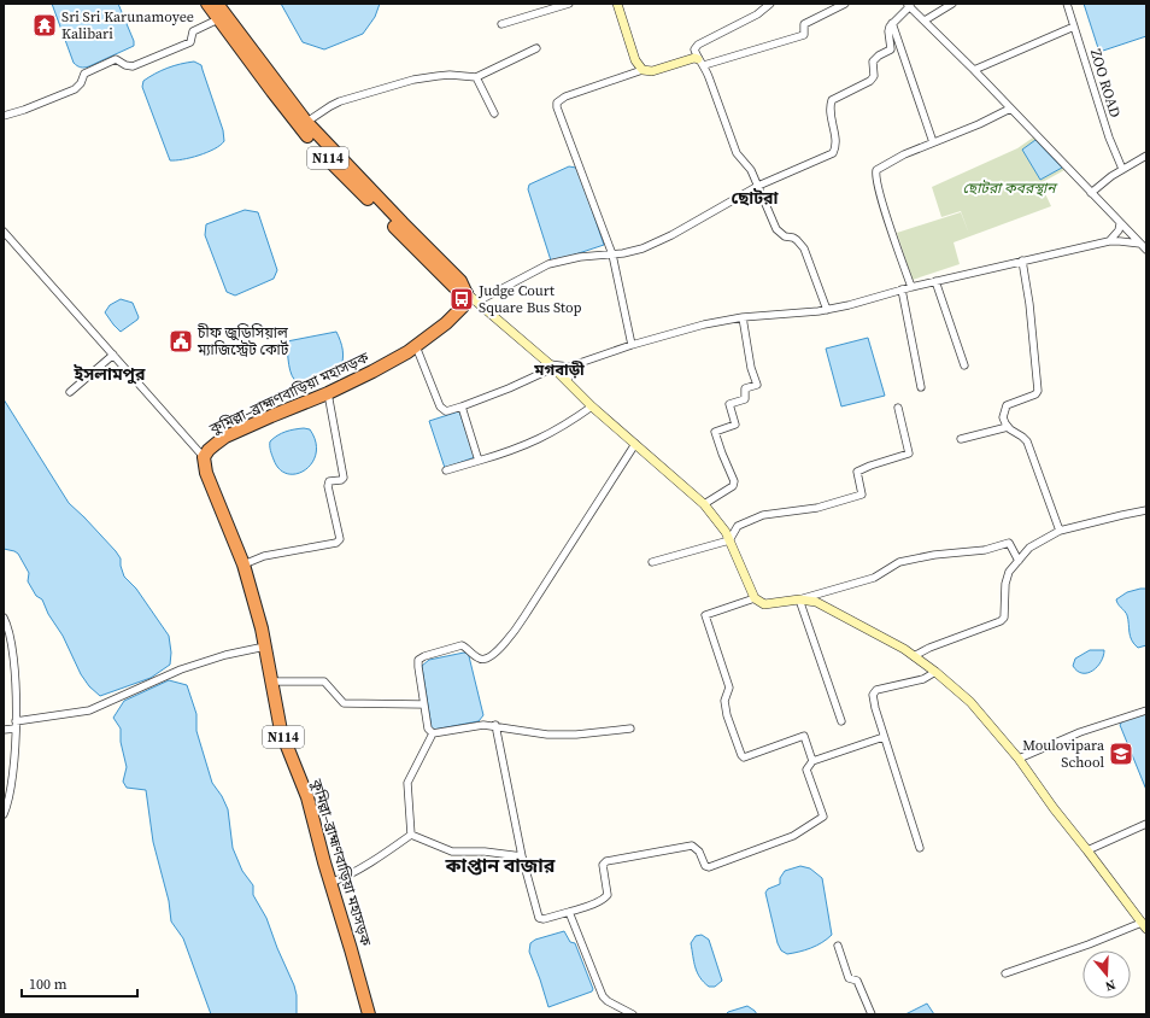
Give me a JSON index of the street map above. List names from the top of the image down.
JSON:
{
  "streets": {
    "highway": ["N114", "কুমিল্লা–ব্রাহ্মণবাড়িয়া মহাসড়ক"],
    "street": ["ZOO ROAD"]
  },
  "crossings": [
    ["N114", "কুমিল্লা–ব্রাহ্মণবাড়িয়া মহাসড়ক"]
  ],
  "districts": [
    "ছোটরা",
    "মগবাড়ী",
    "ইসলামপুর",
    "কাপ্তান বাজার"
  ],
  "parks": ["ছোটরা কবরস্থান"],
  "places": {
    "temple": ["Sri Sri Karunamoyee Kalibari"],
    "bus stop": ["Judge Court Square Bus Stop"],
    "public building": ["চীফ জুডিসিয়াল ম্যাজিস্ট্রেট কোর্ট"],
    "school or university": ["Moulovipara School"]
  },
  "scale_bar": "100 m",
  "north": "bottom"
}
